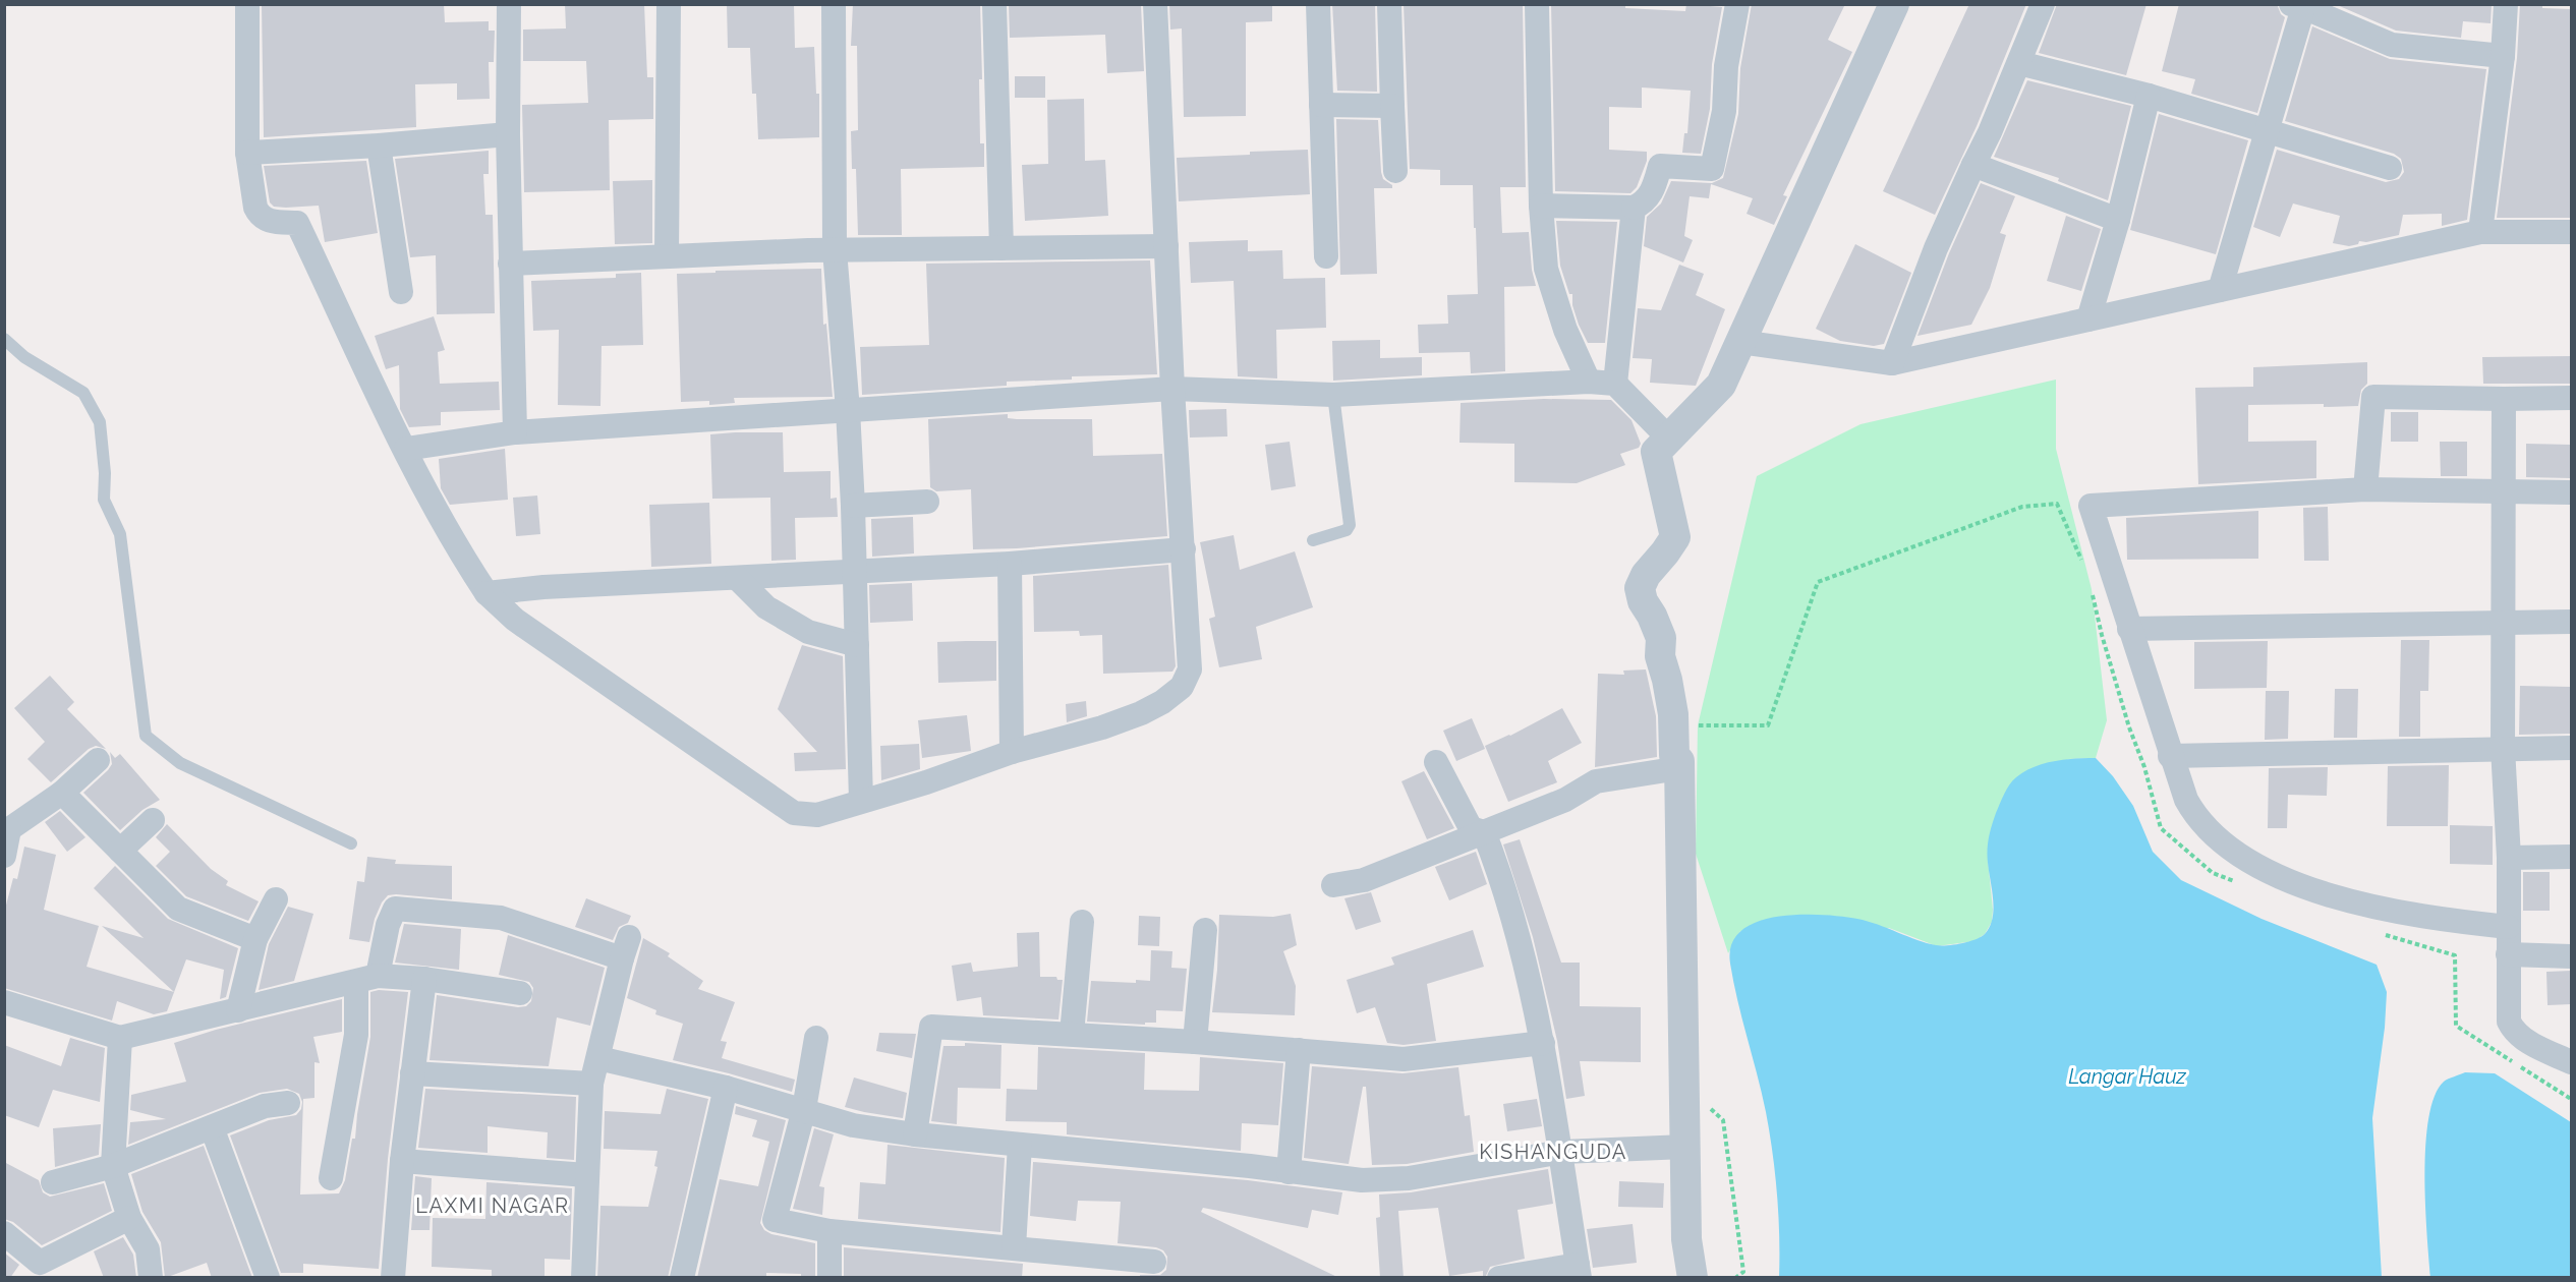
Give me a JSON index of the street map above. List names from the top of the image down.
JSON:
{
  "districts": ["KISHANGUDA", "LAXMI NAGAR"],
  "water": ["Langar Hauz"]
}
